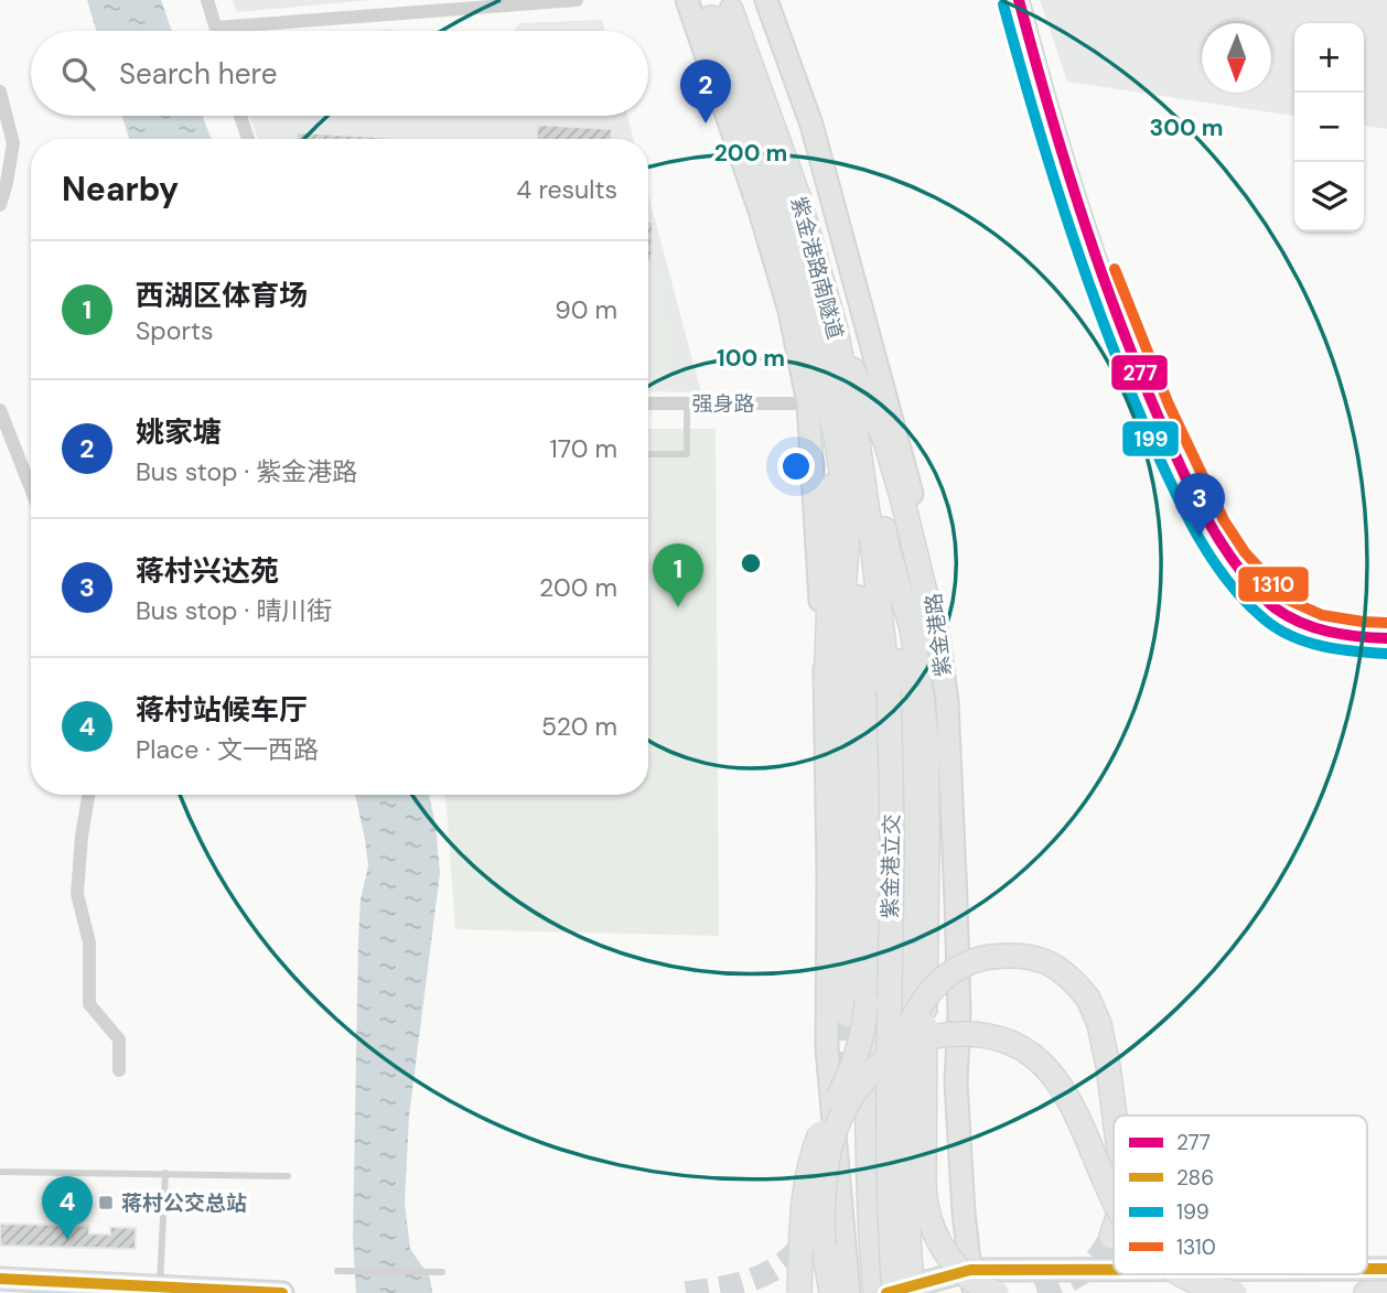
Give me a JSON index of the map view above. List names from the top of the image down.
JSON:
{
  "streets": {
    "highway": ["紫金港路南隧道", "紫金港立交"],
    "main road": ["紫金港路"],
    "street": ["强身路"]
  },
  "crossings": [
    ["紫金港路南隧道", "紫金港立交"]
  ],
  "places": {
    "transit": ["蒋村公交总站"]
  },
  "lines": [
    "transit line 277",
    "transit line 199",
    "transit line 1310",
    "transit line 286"
  ],
  "legend": [
    "277",
    "286",
    "199",
    "1310"
  ],
  "north": "bottom",
  "page": {
    "map_buttons": ["+", "−"],
    "search": "Search here",
    "pins": [
      "2",
      "3",
      "1",
      "4"
    ],
    "heading": ["Nearby", "4 results"],
    "list": [
      {
        "mark": "1",
        "name": "西湖区体育场",
        "note": "Sports",
        "value": "90 m"
      },
      {
        "mark": "2",
        "name": "姚家塘",
        "note": "Bus stop · 紫金港路",
        "value": "170 m"
      },
      {
        "mark": "3",
        "name": "蒋村兴达苑",
        "note": "Bus stop · 晴川街",
        "value": "200 m"
      },
      {
        "mark": "4",
        "name": "蒋村站候车厅",
        "note": "Place · 文一西路",
        "value": "520 m"
      }
    ]
  },
  "rings": ["300 m", "200 m", "100 m"]
}
